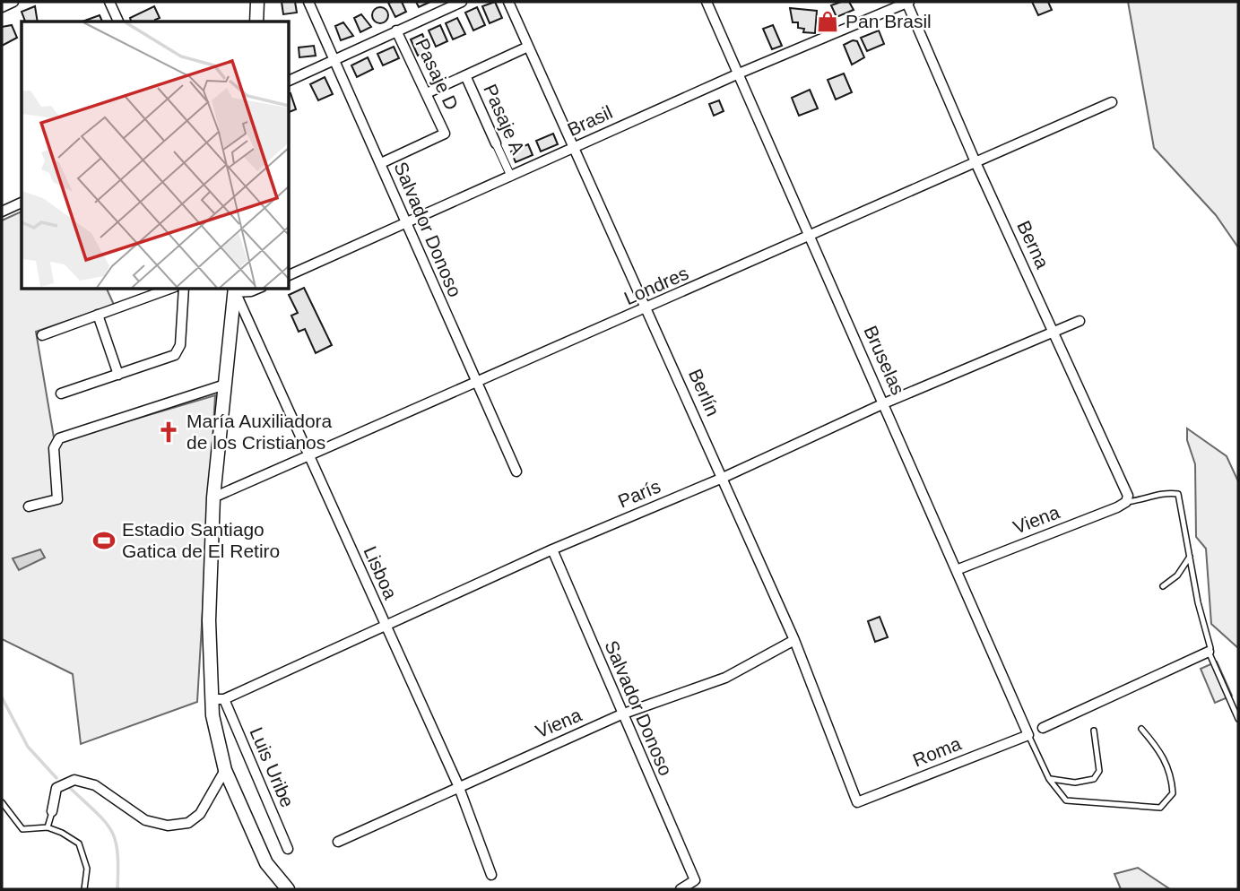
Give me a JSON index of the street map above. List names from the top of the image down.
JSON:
{
  "streets": {
    "street": [
      "Pasaje D",
      "Pasaje A",
      "Brasil",
      "Salvador Donoso",
      "Berna",
      "Londres",
      "Bruselas",
      "Berlín",
      "París",
      "Viena",
      "Lisboa",
      "Roma",
      "Luis Uribe"
    ]
  },
  "crossings": [
    ["Pasaje D", "Salvador Donoso"],
    ["Pasaje A", "Brasil"],
    ["Brasil", "Salvador Donoso"],
    ["Brasil", "Berna"],
    ["Brasil", "Bruselas"],
    ["Brasil", "Berlín"],
    ["Salvador Donoso", "Londres"],
    ["Salvador Donoso", "París"],
    ["Salvador Donoso", "Viena"],
    ["Berna", "Londres"],
    ["Berna", "París"],
    ["Berna", "Viena"],
    ["Londres", "Bruselas"],
    ["Londres", "Berlín"],
    ["Londres", "Lisboa"],
    ["Bruselas", "París"],
    ["Bruselas", "Viena"],
    ["Bruselas", "Roma"],
    ["Berlín", "París"],
    ["Berlín", "Viena"],
    ["Berlín", "Roma"],
    ["París", "Lisboa"],
    ["París", "Luis Uribe"],
    ["Viena", "Lisboa"]
  ],
  "places": {
    "shop": ["Pan Brasil"],
    "church": ["María Auxiliadora de los Cristianos"],
    "sports": ["Estadio Santiago Gatica de El Retiro"]
  }
}
